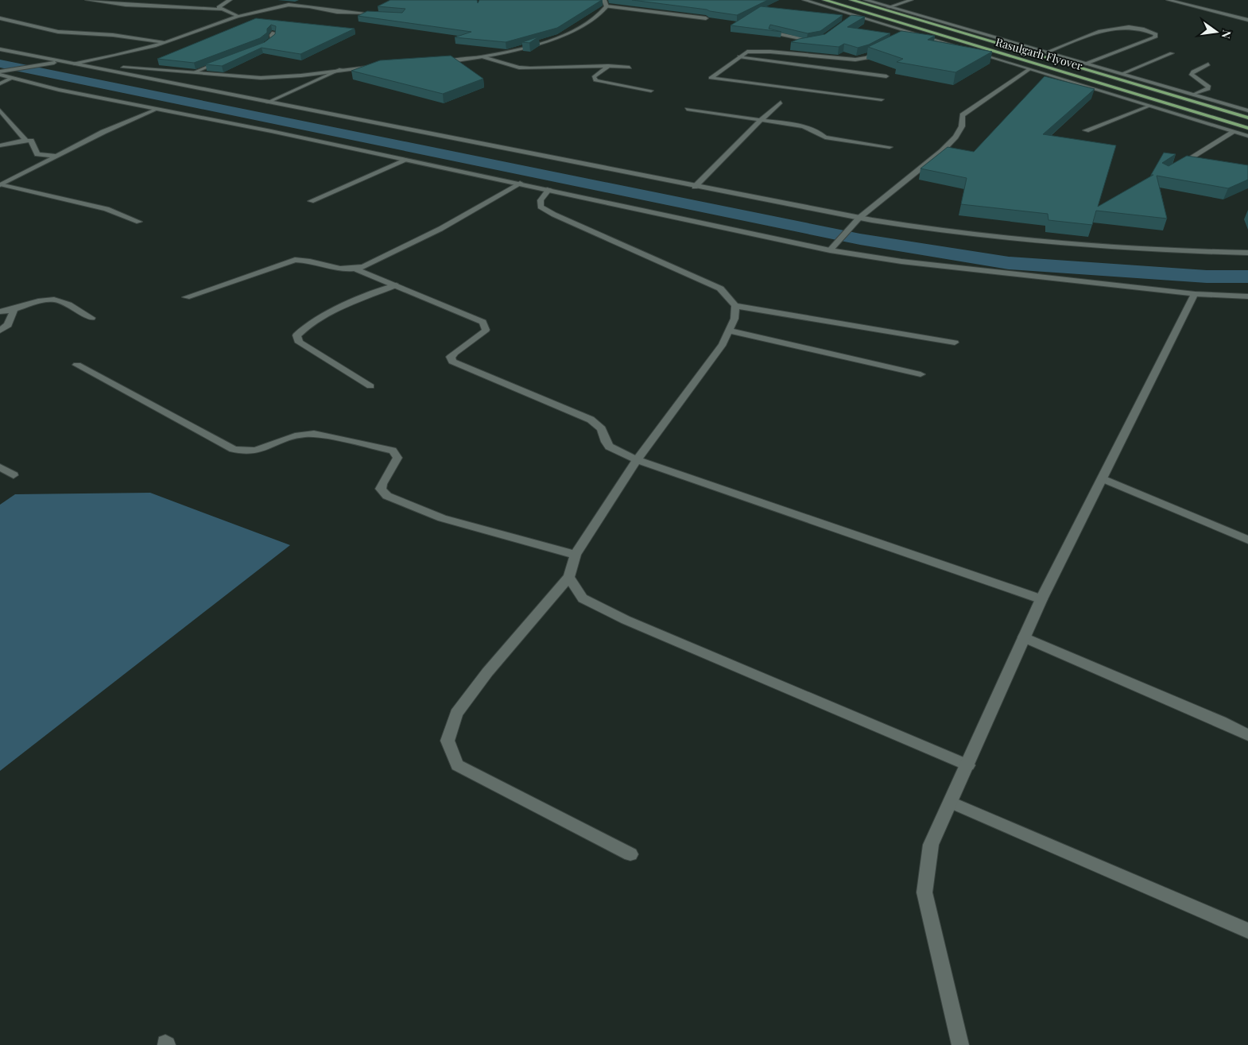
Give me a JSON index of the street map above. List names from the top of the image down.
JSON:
{
  "streets": {
    "highway": ["Rasulgarh Flyover"]
  },
  "north": "right"
}
